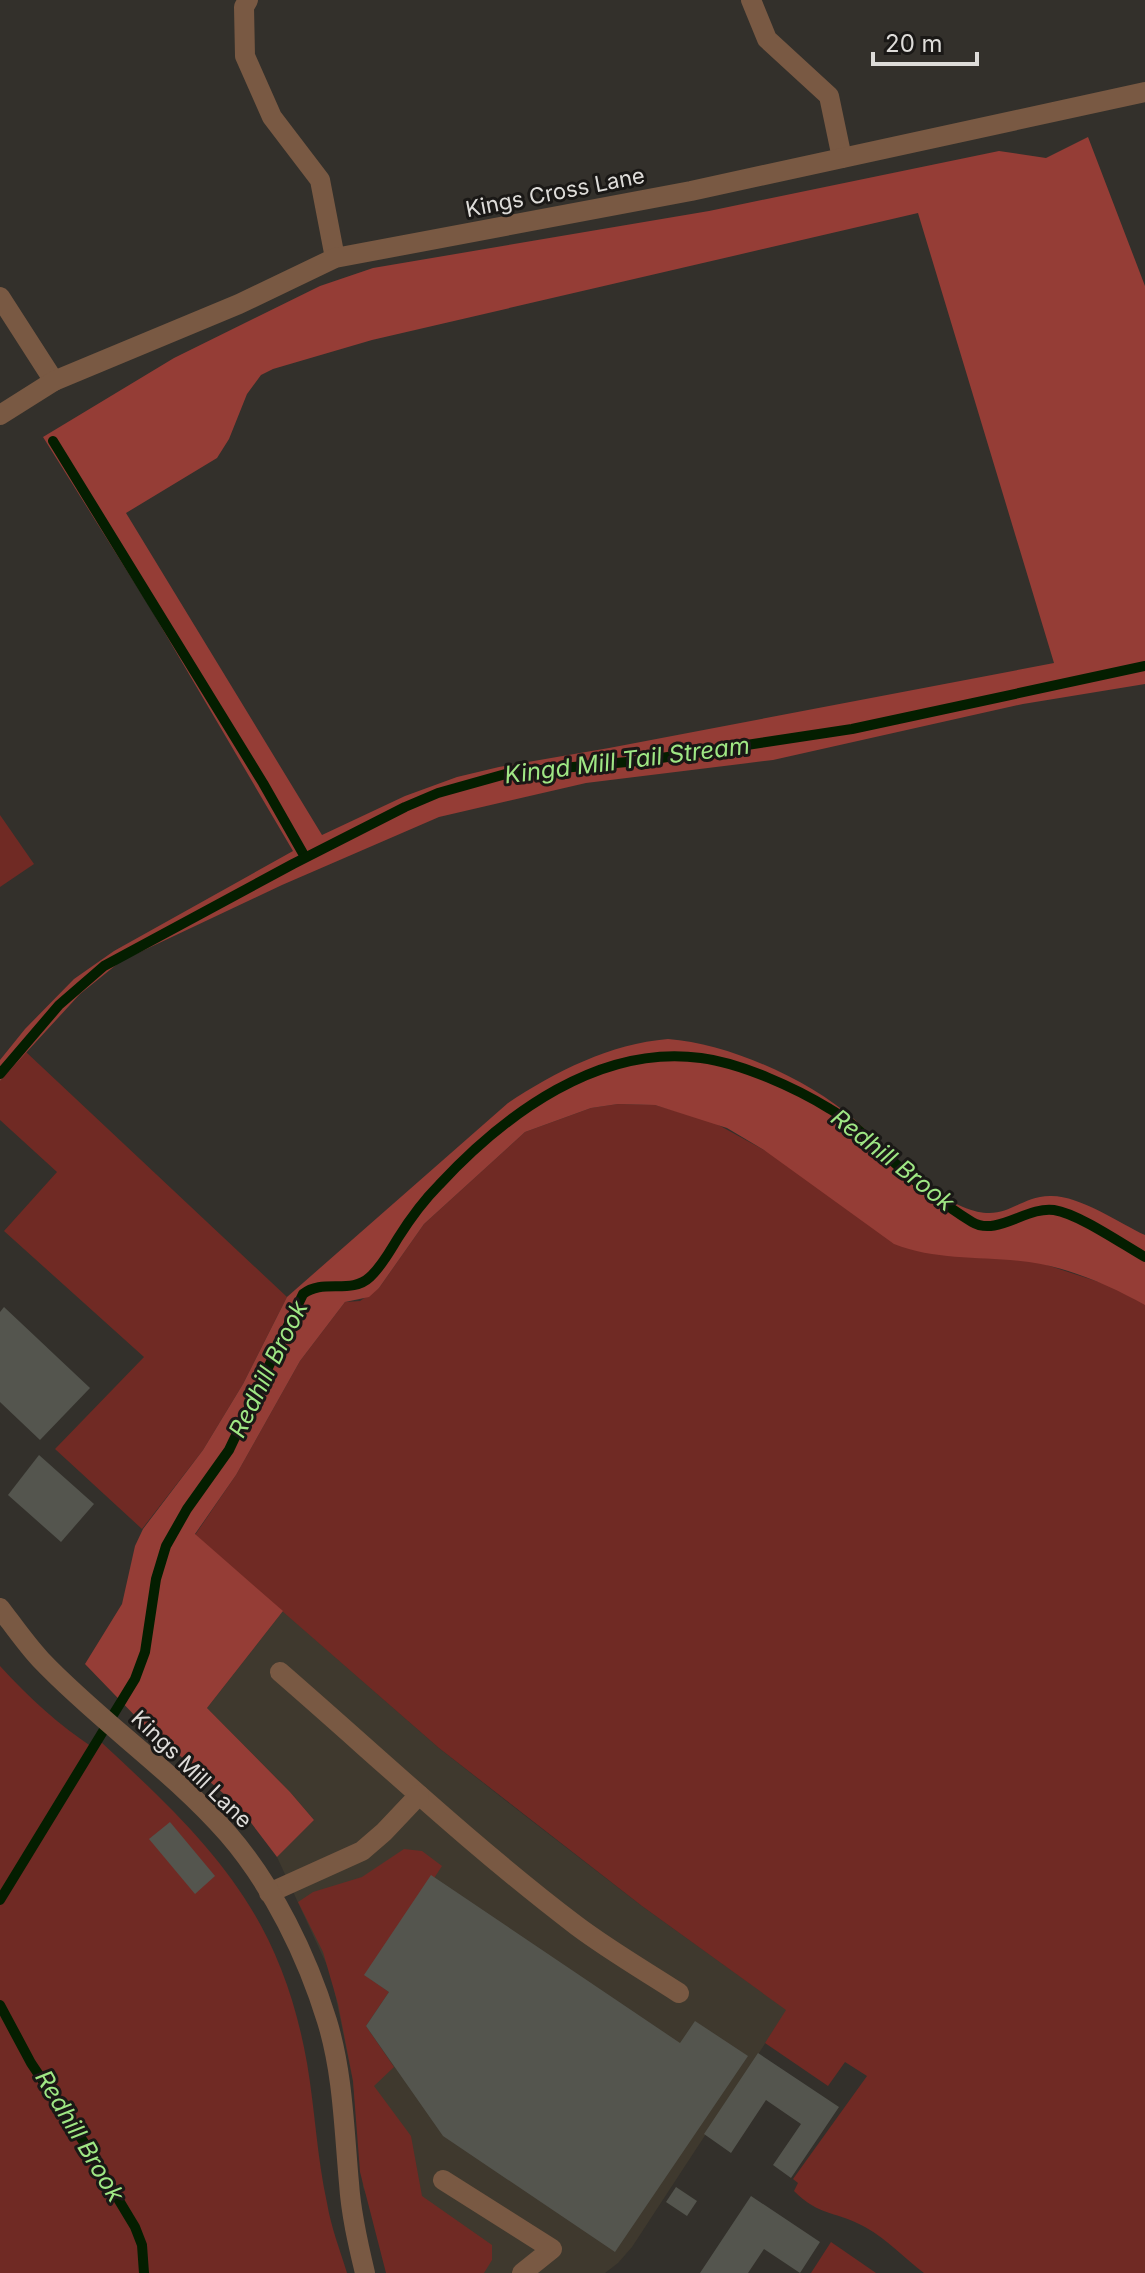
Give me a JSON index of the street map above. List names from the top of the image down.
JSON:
{
  "streets": {
    "street": ["Kings Cross Lane", "Kings Mill Lane"]
  },
  "water": ["Kingd Mill Tail Stream", "Redhill Brook"],
  "scale_bar": "20 m"
}
